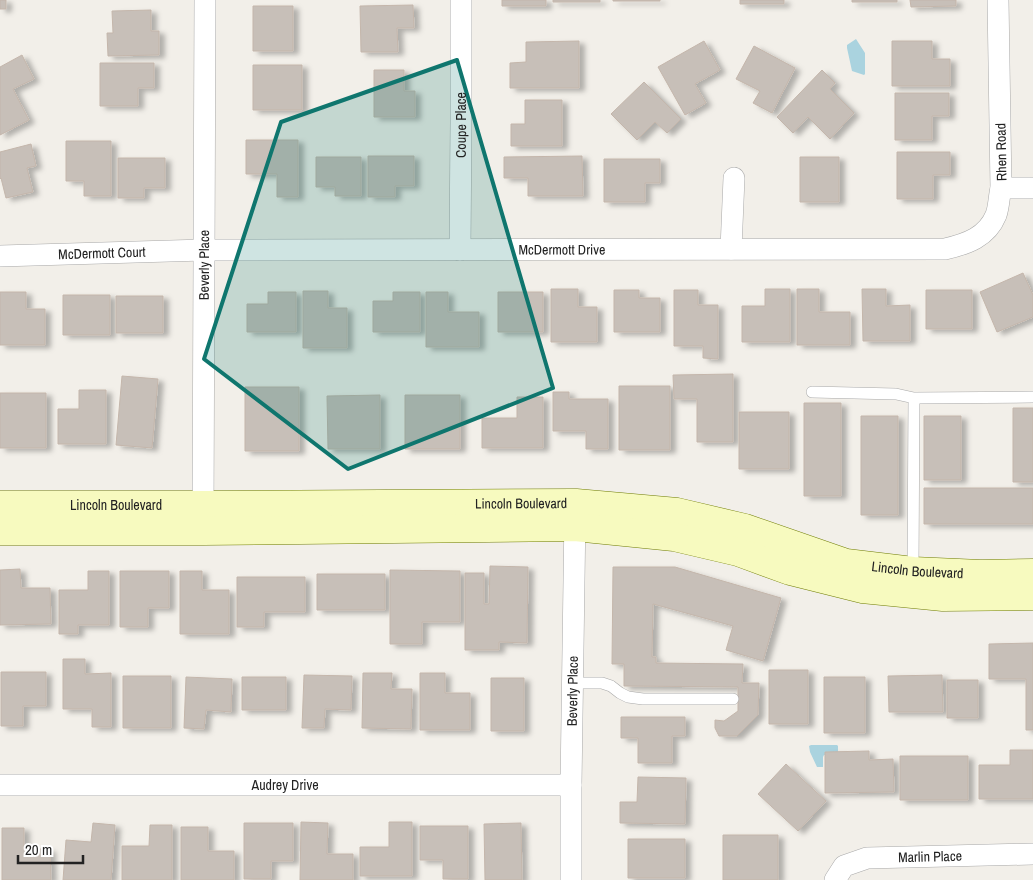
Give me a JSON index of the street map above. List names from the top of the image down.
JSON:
{
  "streets": {
    "street": [
      "Coupe Place",
      "Rhen Road",
      "McDermott Drive",
      "McDermott Court",
      "Beverly Place",
      "Lincoln Boulevard",
      "Audrey Drive",
      "Marlin Place"
    ]
  },
  "crossings": [
    ["Coupe Place", "McDermott Drive"],
    ["Rhen Road", "McDermott Drive"],
    ["McDermott Drive", "McDermott Court"],
    ["McDermott Drive", "Beverly Place"],
    ["McDermott Court", "Beverly Place"],
    ["Beverly Place", "Lincoln Boulevard"],
    ["Beverly Place", "Audrey Drive"]
  ],
  "scale_bar": "20 m"
}
